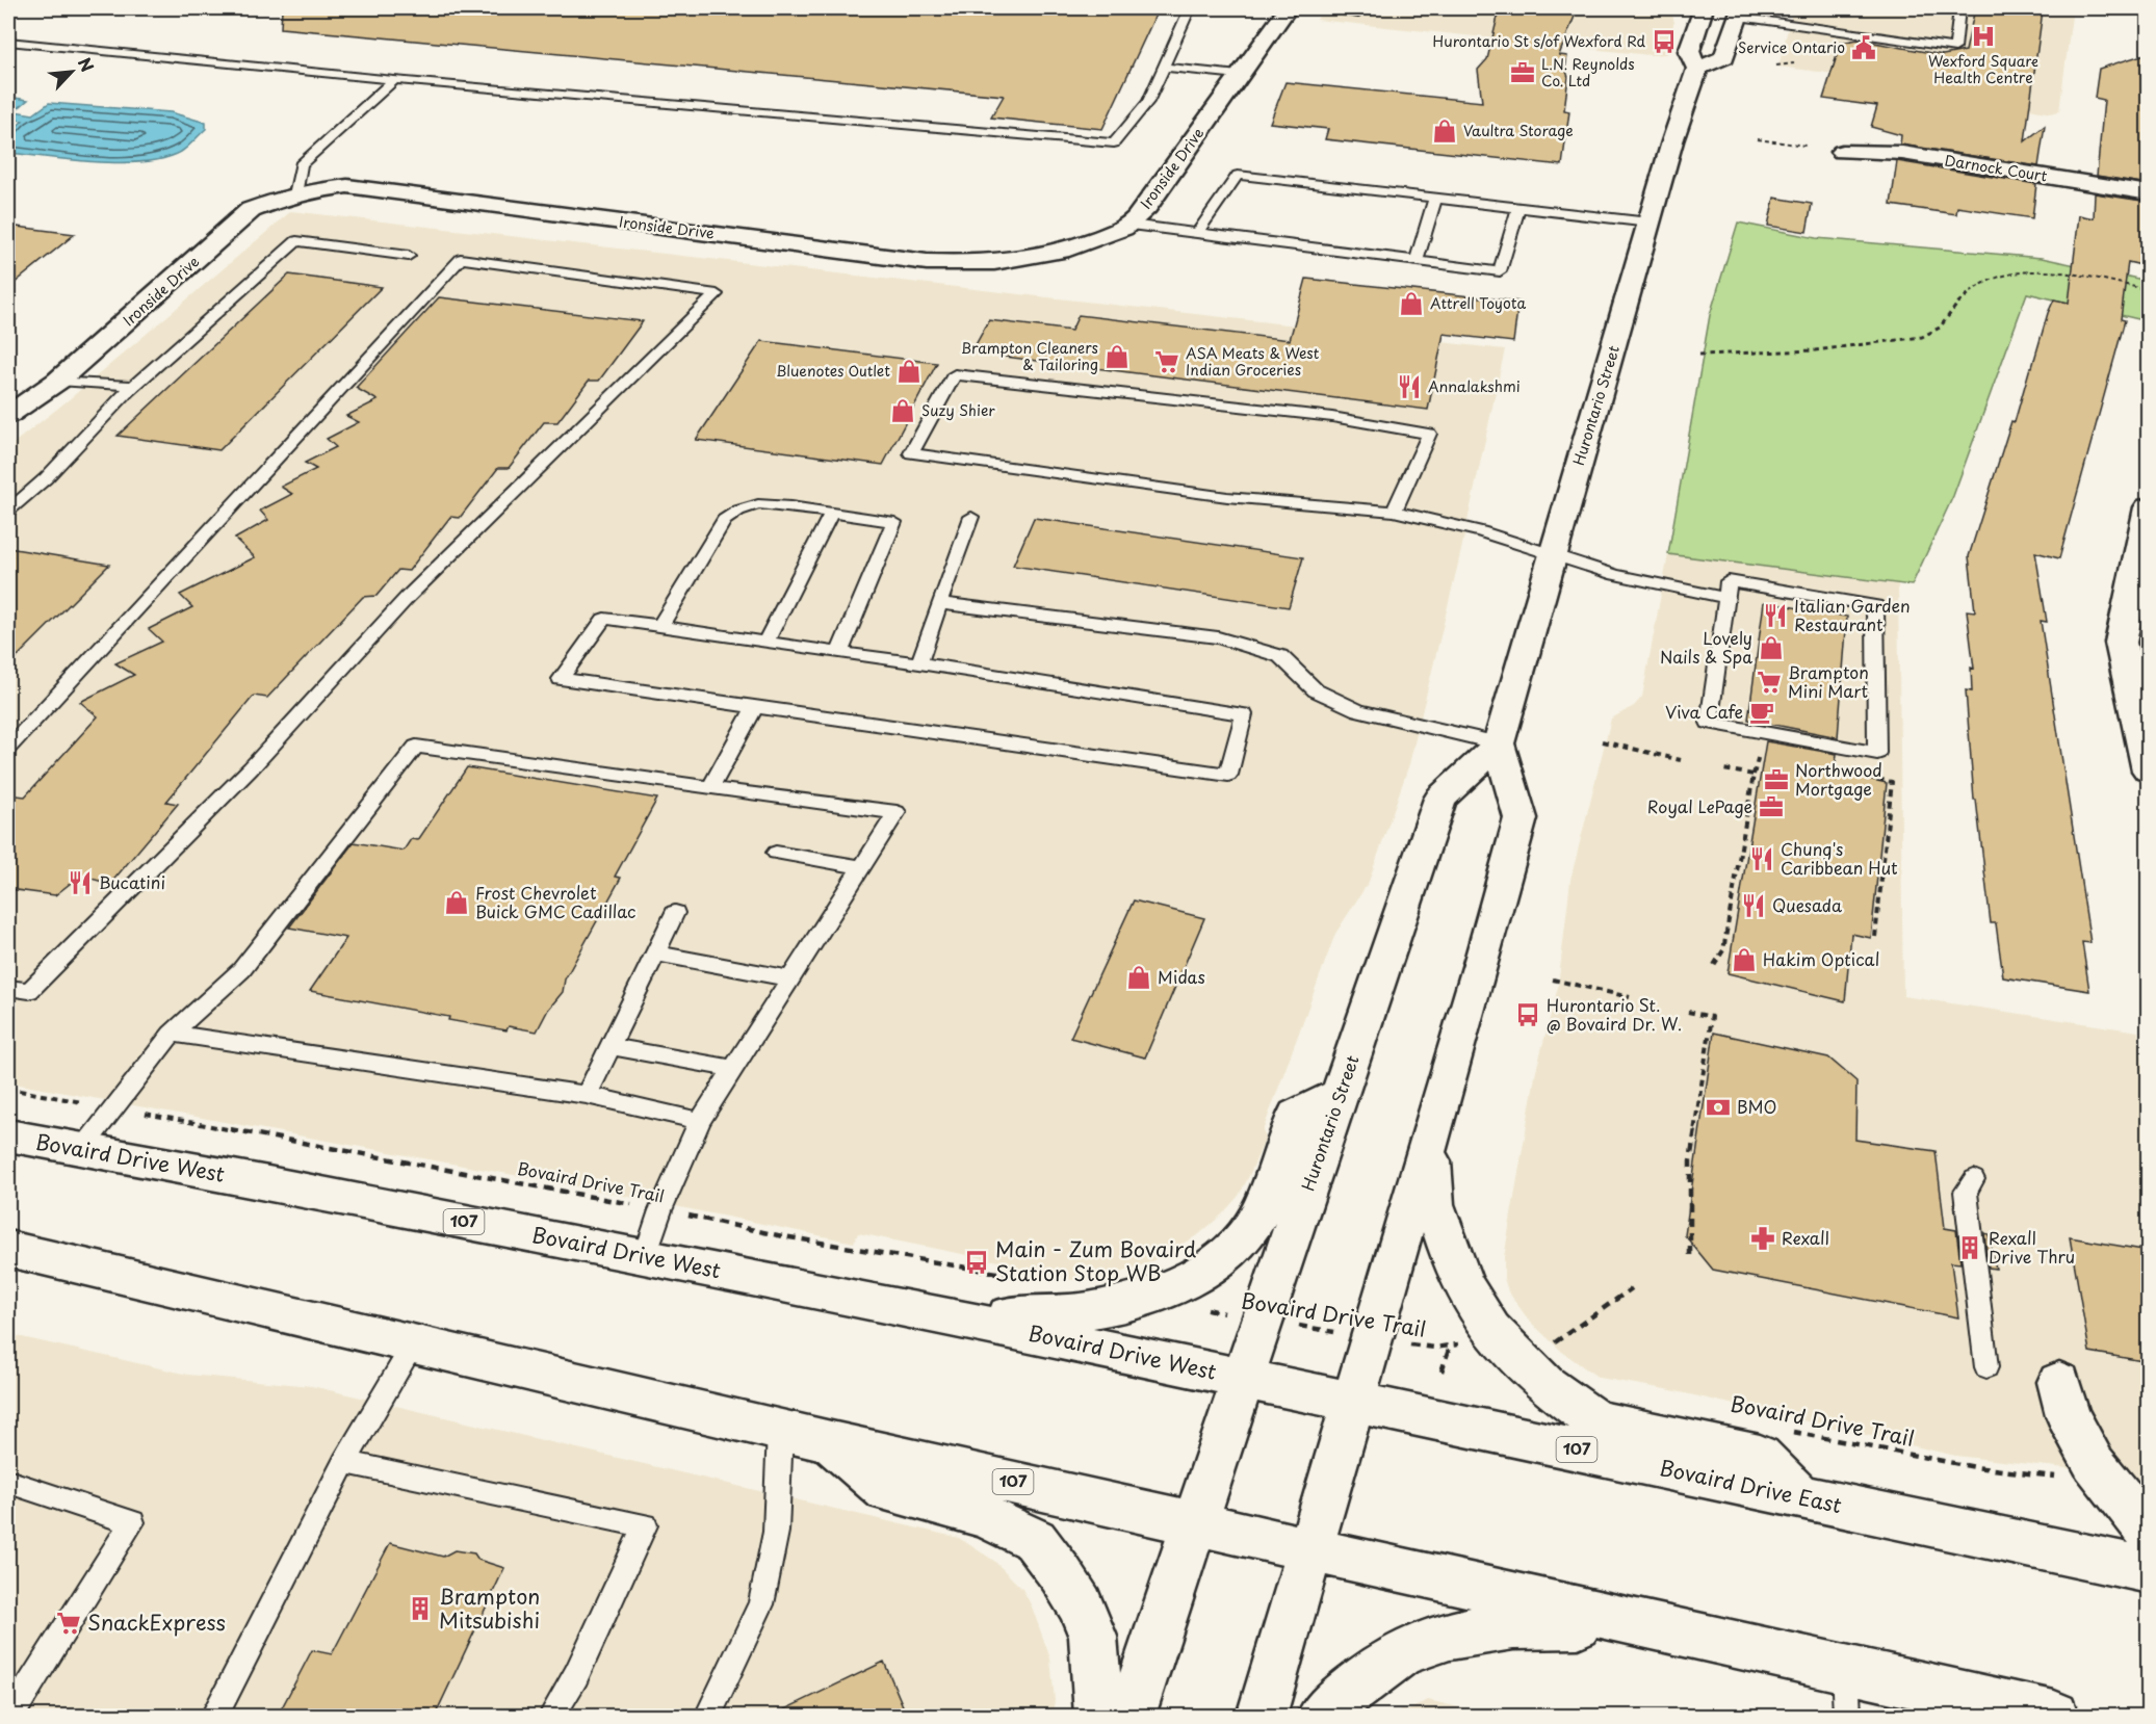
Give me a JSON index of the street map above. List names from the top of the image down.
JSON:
{
  "streets": {
    "main road": [
      "Ironside Drive",
      "Darnock Court",
      "Hurontario Street",
      "Bovaird Drive West",
      "107",
      "Bovaird Drive East"
    ],
    "path": ["Bovaird Drive Trail"]
  },
  "crossings": [
    ["Hurontario Street", "Bovaird Drive West"],
    ["Hurontario Street", "Bovaird Drive Trail"],
    ["Hurontario Street", "107"],
    ["Bovaird Drive West", "107"],
    ["107", "Bovaird Drive East"]
  ],
  "places": {
    "hospital": ["Wexford Square Health Centre"],
    "bus stop": ["Hurontario St s/of Wexford Rd", "Hurontario St. @ Bovaird Dr. W.", "Main - Zum Bovaird Station Stop WB"],
    "public building": ["Service Ontario"],
    "office": ["L.N. Reynolds Co. Ltd", "Northwood Mortgage", "Royal LePage"],
    "shop": [
      "Vaultra Storage",
      "Attrell Toyota",
      "Brampton Cleaners & Tailoring",
      "Bluenotes Outlet",
      "Suzy Shier",
      "Lovely Nails & Spa",
      "Frost Chevrolet Buick GMC Cadillac",
      "Hakim Optical",
      "Midas"
    ],
    "supermarket": ["ASA Meats & West Indian Groceries", "Brampton Mini Mart", "SnackExpress"],
    "restaurant": [
      "Annalakshmi",
      "Italian Garden Restaurant",
      "Chung's Caribbean Hut",
      "Bucatini",
      "Quesada"
    ],
    "cafe": ["Viva Cafe"],
    "bank": ["BMO"],
    "pharmacy": ["Rexall"],
    "building": ["Rexall Drive Thru", "Brampton Mitsubishi"]
  },
  "north": "top right"
}
